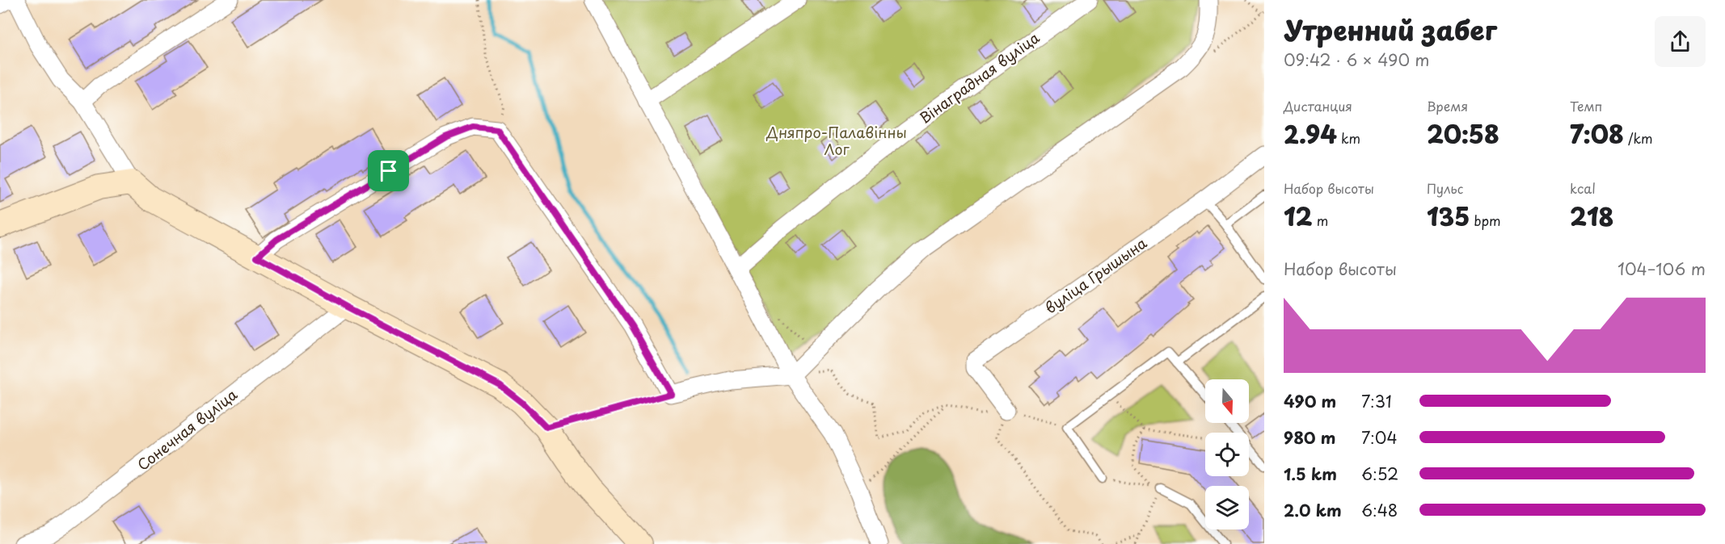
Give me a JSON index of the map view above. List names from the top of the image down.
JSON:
{
  "streets": {
    "street": ["Вінаградная вуліца", "вуліца Грышына", "Сонечная вуліца"]
  },
  "parks": ["Дняпро-Палавінны Лог"],
  "north": "bottom",
  "page": {
    "heading": ["Утренний забег", "09:42 · 6 × 490 m"],
    "stats": [
      ["Дистанция", "2.94 km"],
      ["Время", "20:58"],
      ["Темп", "7:08 /km"],
      ["Набор высоты", "12 m"],
      ["Пульс", "135 bpm"],
      ["kcal", "218"]
    ],
    "chart": ["Набор высоты", "104–106 m"],
    "list": [
      {
        "name": "490 m",
        "note": "7:31"
      },
      {
        "name": "980 m",
        "note": "7:04"
      },
      {
        "name": "1.5 km",
        "note": "6:52"
      },
      {
        "name": "2.0 km",
        "note": "6:48"
      }
    ]
  }
}
